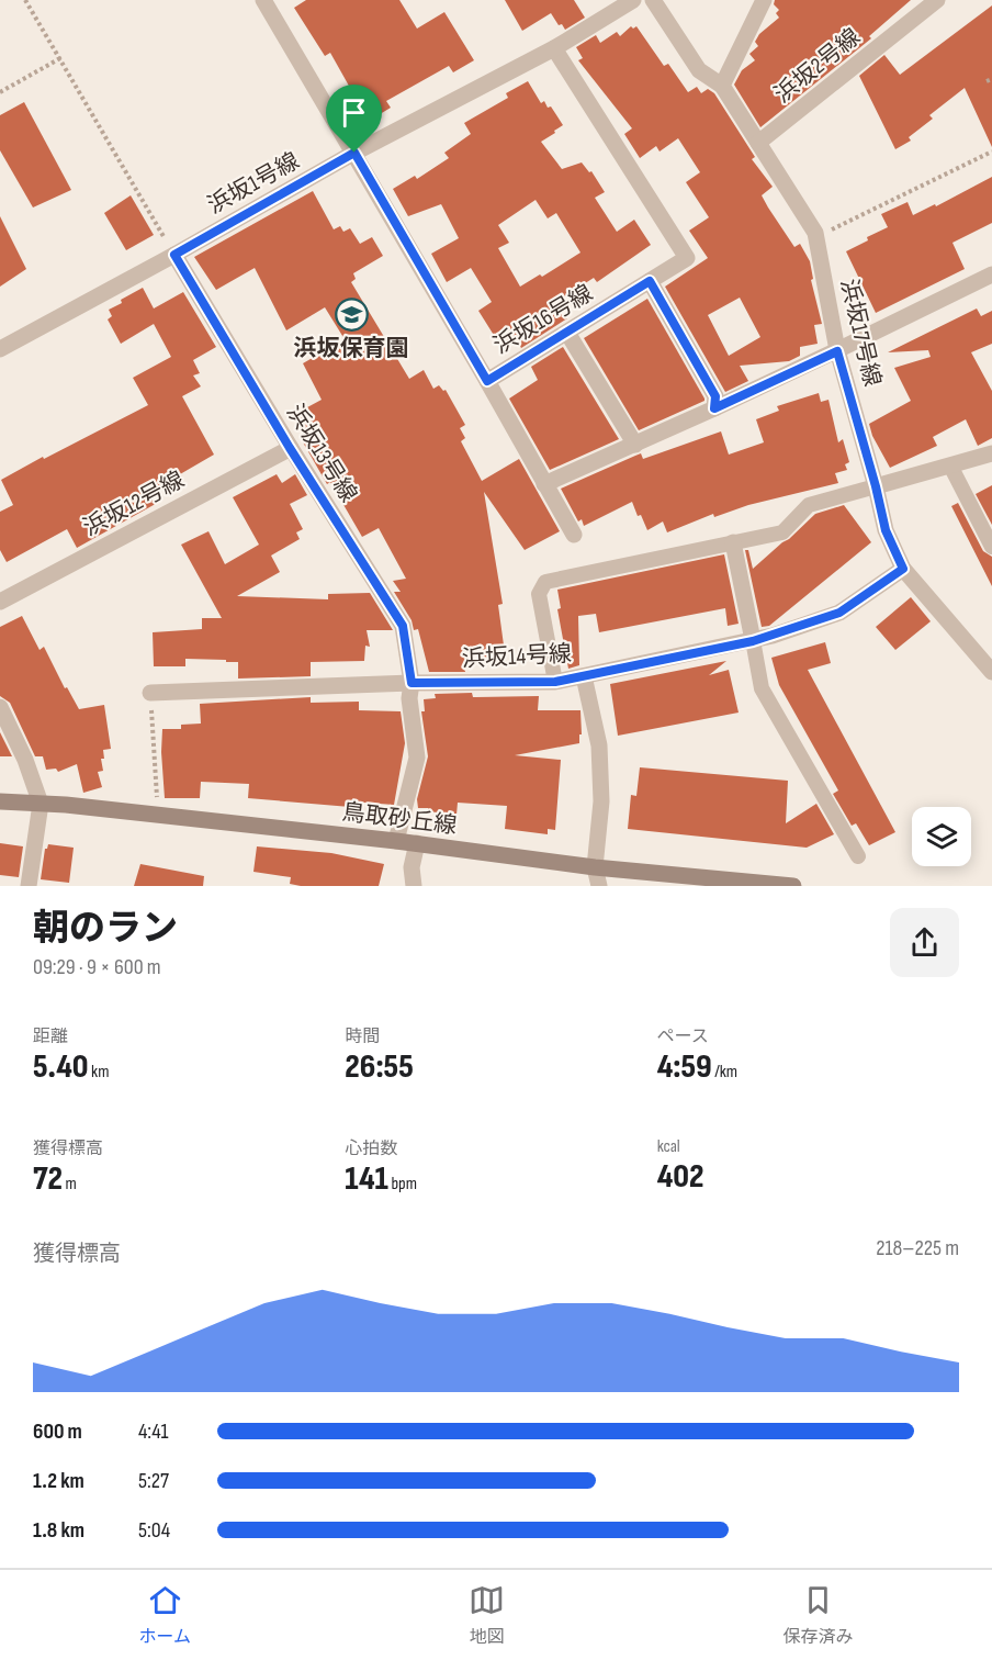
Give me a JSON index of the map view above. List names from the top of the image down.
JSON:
{
  "streets": {
    "main road": ["鳥取砂丘線"],
    "street": [
      "浜坂2号線",
      "浜坂1号線",
      "浜坂16号線",
      "浜坂17号線",
      "浜坂13号線",
      "浜坂12号線",
      "浜坂14号線"
    ]
  },
  "crossings": [
    ["浜坂2号線", "浜坂17号線"],
    ["浜坂1号線", "浜坂16号線"],
    ["浜坂1号線", "浜坂13号線"],
    ["浜坂17号線", "浜坂14号線"],
    ["浜坂13号線", "浜坂12号線"],
    ["浜坂13号線", "浜坂14号線"],
    ["浜坂13号線", "鳥取砂丘線"]
  ],
  "places": {
    "school or university": ["浜坂保育園"]
  },
  "page": {
    "heading": ["朝のラン", "09:29 · 9 × 600 m"],
    "stats": [
      ["距離", "5.40 km"],
      ["時間", "26:55"],
      ["ペース", "4:59 /km"],
      ["獲得標高", "72 m"],
      ["心拍数", "141 bpm"],
      ["kcal", "402"]
    ],
    "chart": ["獲得標高", "218–225 m"],
    "list": [
      {
        "name": "600 m",
        "note": "4:41"
      },
      {
        "name": "1.2 km",
        "note": "5:27"
      },
      {
        "name": "1.8 km",
        "note": "5:04"
      }
    ],
    "tabs": ["ホーム", "地図", "保存済み"]
  }
}
